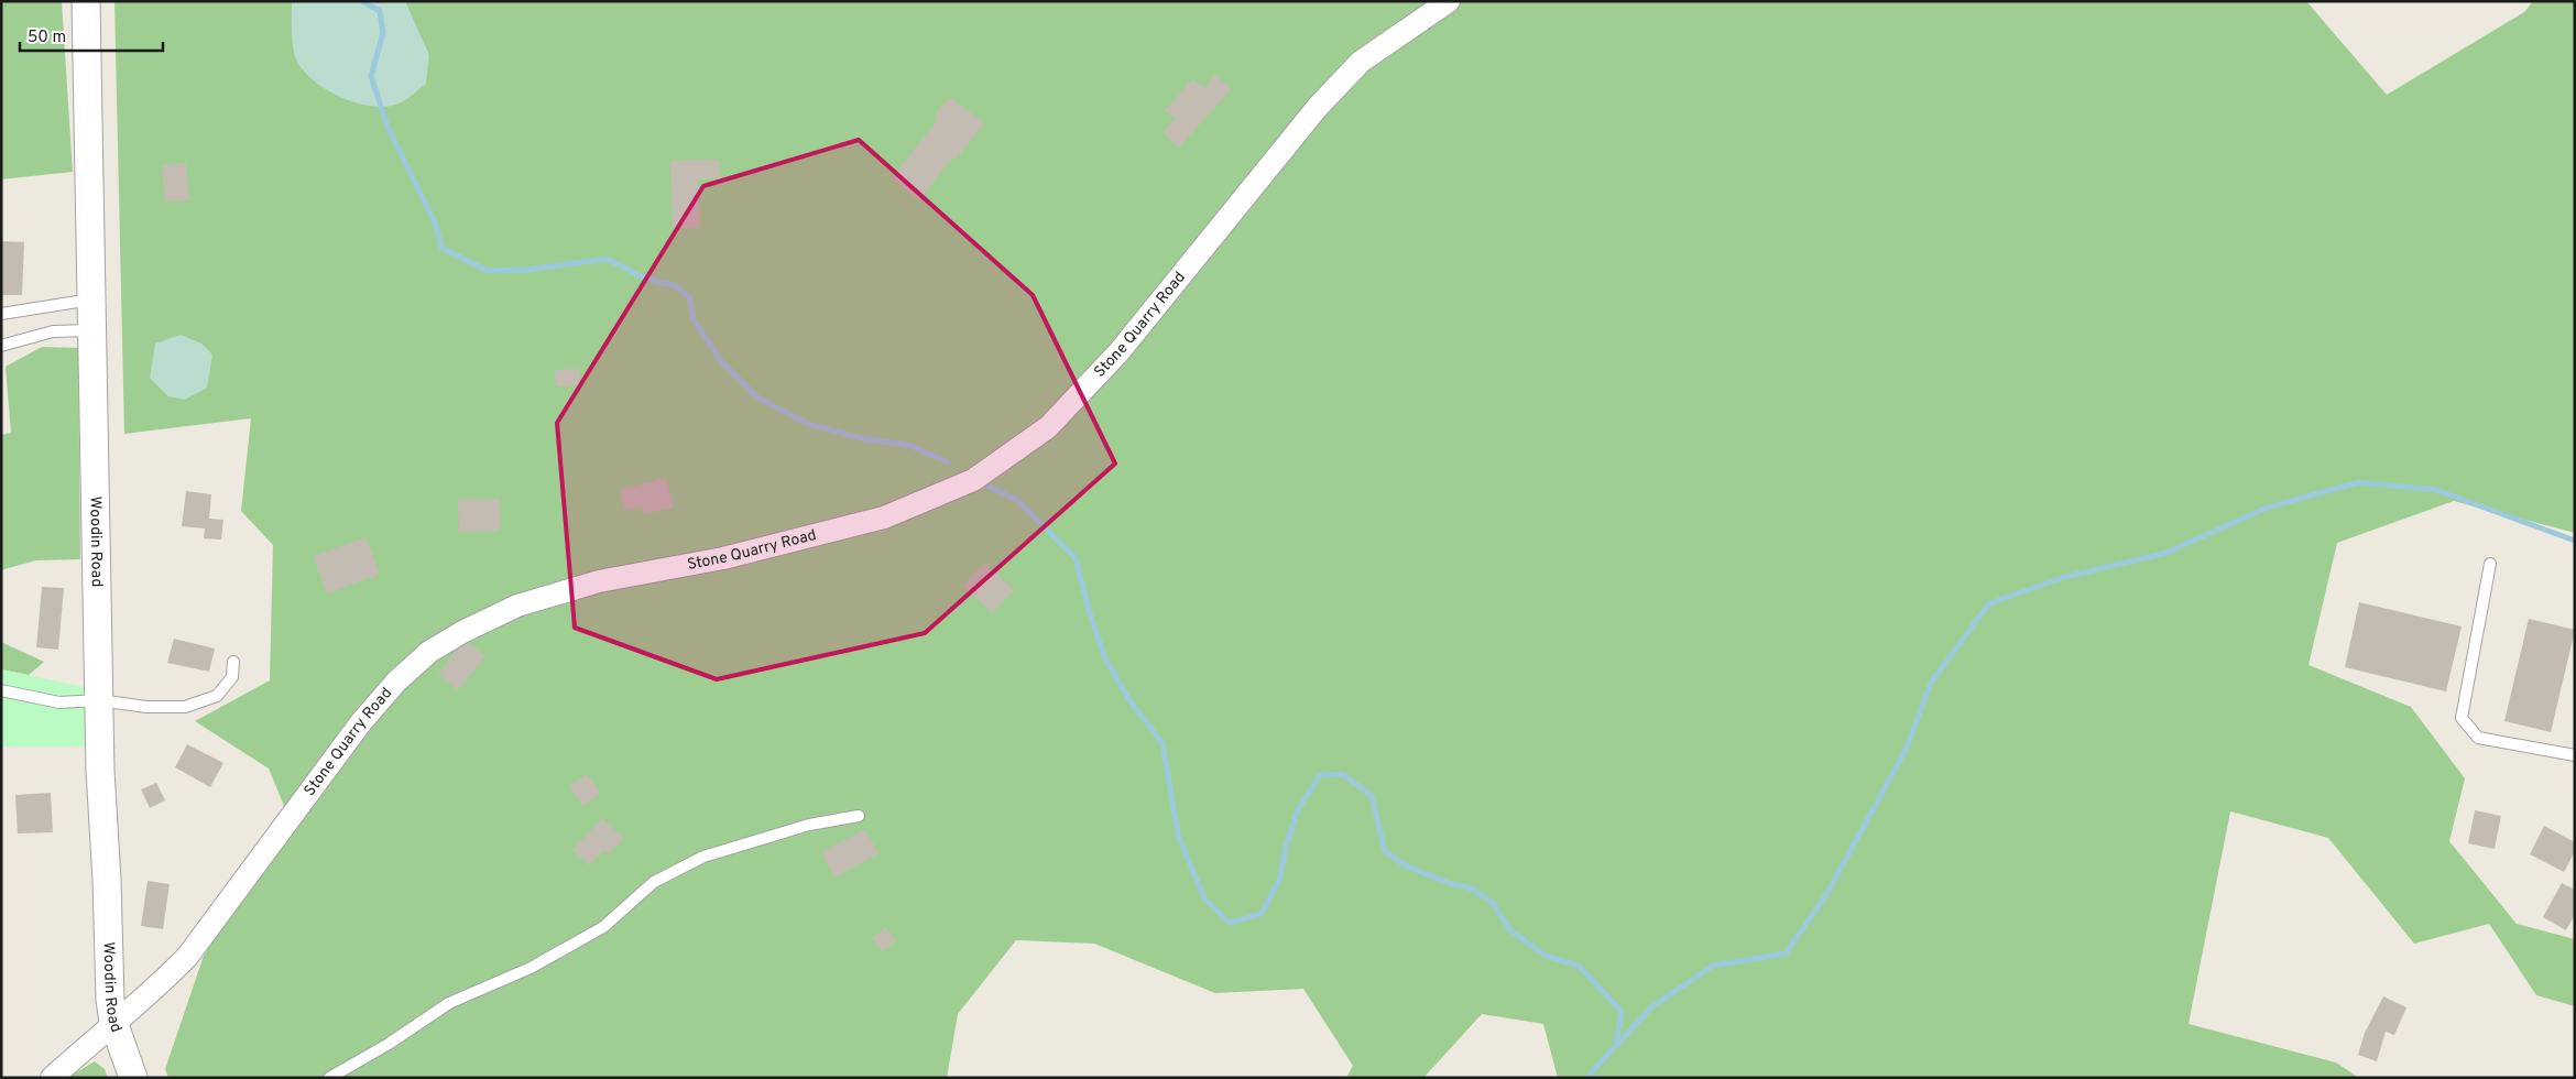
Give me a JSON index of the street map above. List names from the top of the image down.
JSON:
{
  "streets": {
    "street": ["Stone Quarry Road", "Woodin Road"]
  },
  "crossings": [
    ["Stone Quarry Road", "Woodin Road"]
  ],
  "scale_bar": "50 m"
}
